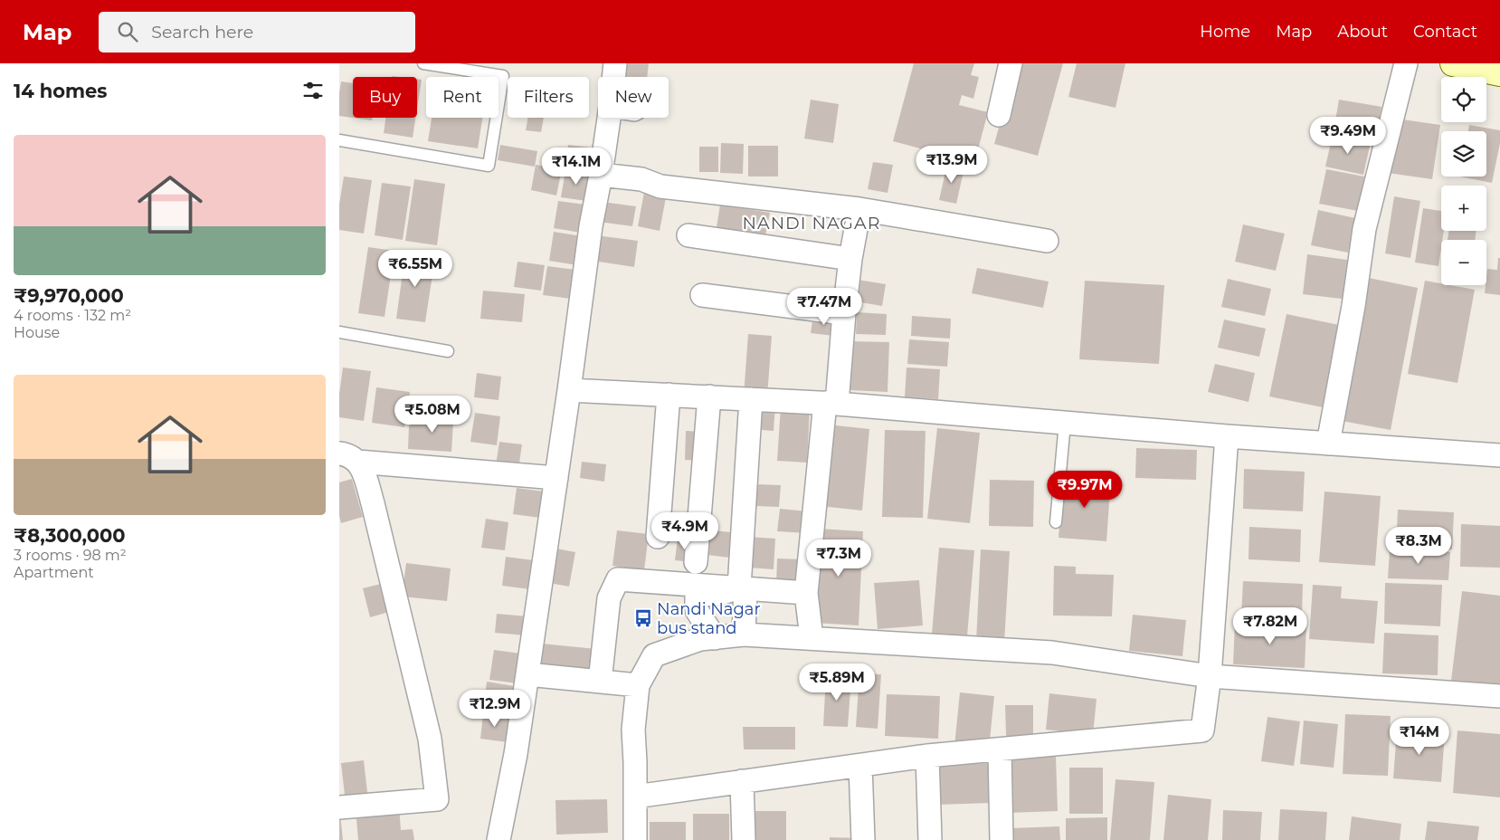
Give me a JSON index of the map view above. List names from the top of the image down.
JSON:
{
  "districts": ["NANDI NAGAR"],
  "places": {
    "bus stop": ["Nandi Nagar bus stand"]
  },
  "page": {
    "header": "Map",
    "search": "Search here",
    "nav": [
      "Home",
      "Map",
      "About",
      "Contact"
    ],
    "heading": "14 homes",
    "map_buttons": ["+", "−"],
    "chip": [
      "Buy",
      "Rent",
      "Filters",
      "New"
    ],
    "price": [
      "₹9.49M",
      "₹13.9M",
      "₹14.1M",
      "₹6.55M",
      "₹7.47M",
      "₹5.08M",
      "₹9.97M",
      "₹4.9M",
      "₹8.3M",
      "₹7.3M",
      "₹7.82M",
      "₹5.89M",
      "₹12.9M",
      "₹14M"
    ],
    "list": [
      {
        "name": "₹9,970,000",
        "note": "4 rooms · 132 m² · House"
      },
      {
        "name": "₹8,300,000",
        "note": "3 rooms · 98 m² · Apartment"
      }
    ]
  }
}
